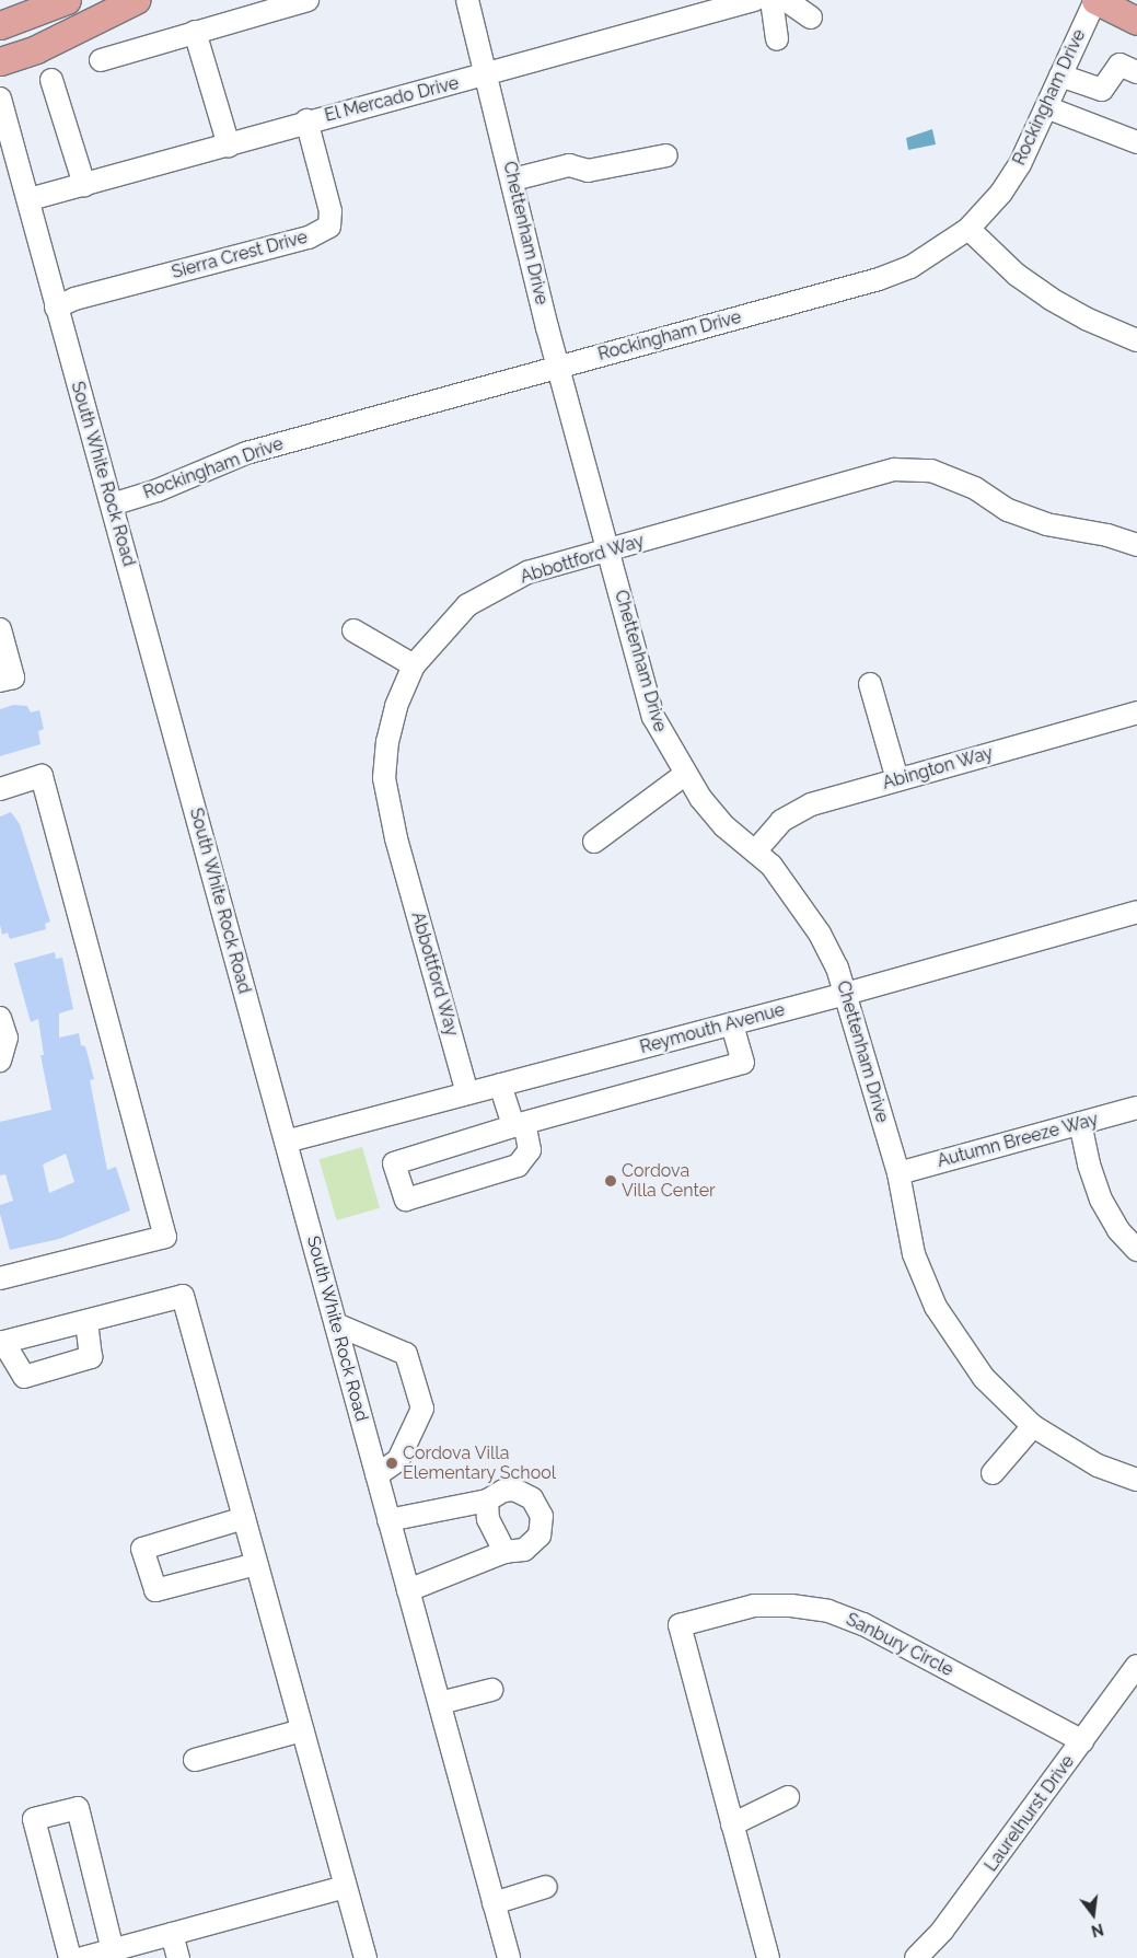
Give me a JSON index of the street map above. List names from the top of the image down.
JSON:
{
  "streets": {
    "street": [
      "Rockingham Drive",
      "El Mercado Drive",
      "Chettenham Drive",
      "Sierra Crest Drive",
      "South White Rock Road",
      "Abbottford Way",
      "Abington Way",
      "Reymouth Avenue",
      "Autumn Breeze Way",
      "Sanbury Circle",
      "Laurelhurst Drive"
    ]
  },
  "crossings": [
    ["Rockingham Drive", "Chettenham Drive"],
    ["Rockingham Drive", "South White Rock Road"],
    ["El Mercado Drive", "Chettenham Drive"],
    ["El Mercado Drive", "Sierra Crest Drive"],
    ["El Mercado Drive", "South White Rock Road"],
    ["Chettenham Drive", "Abbottford Way"],
    ["Chettenham Drive", "Abington Way"],
    ["Chettenham Drive", "Reymouth Avenue"],
    ["Chettenham Drive", "Autumn Breeze Way"],
    ["Sierra Crest Drive", "South White Rock Road"],
    ["South White Rock Road", "Reymouth Avenue"],
    ["Abbottford Way", "Reymouth Avenue"],
    ["Sanbury Circle", "Laurelhurst Drive"]
  ],
  "places": ["Cordova Villa Center", "Cordova Villa Elementary School"],
  "north": "bottom"
}
